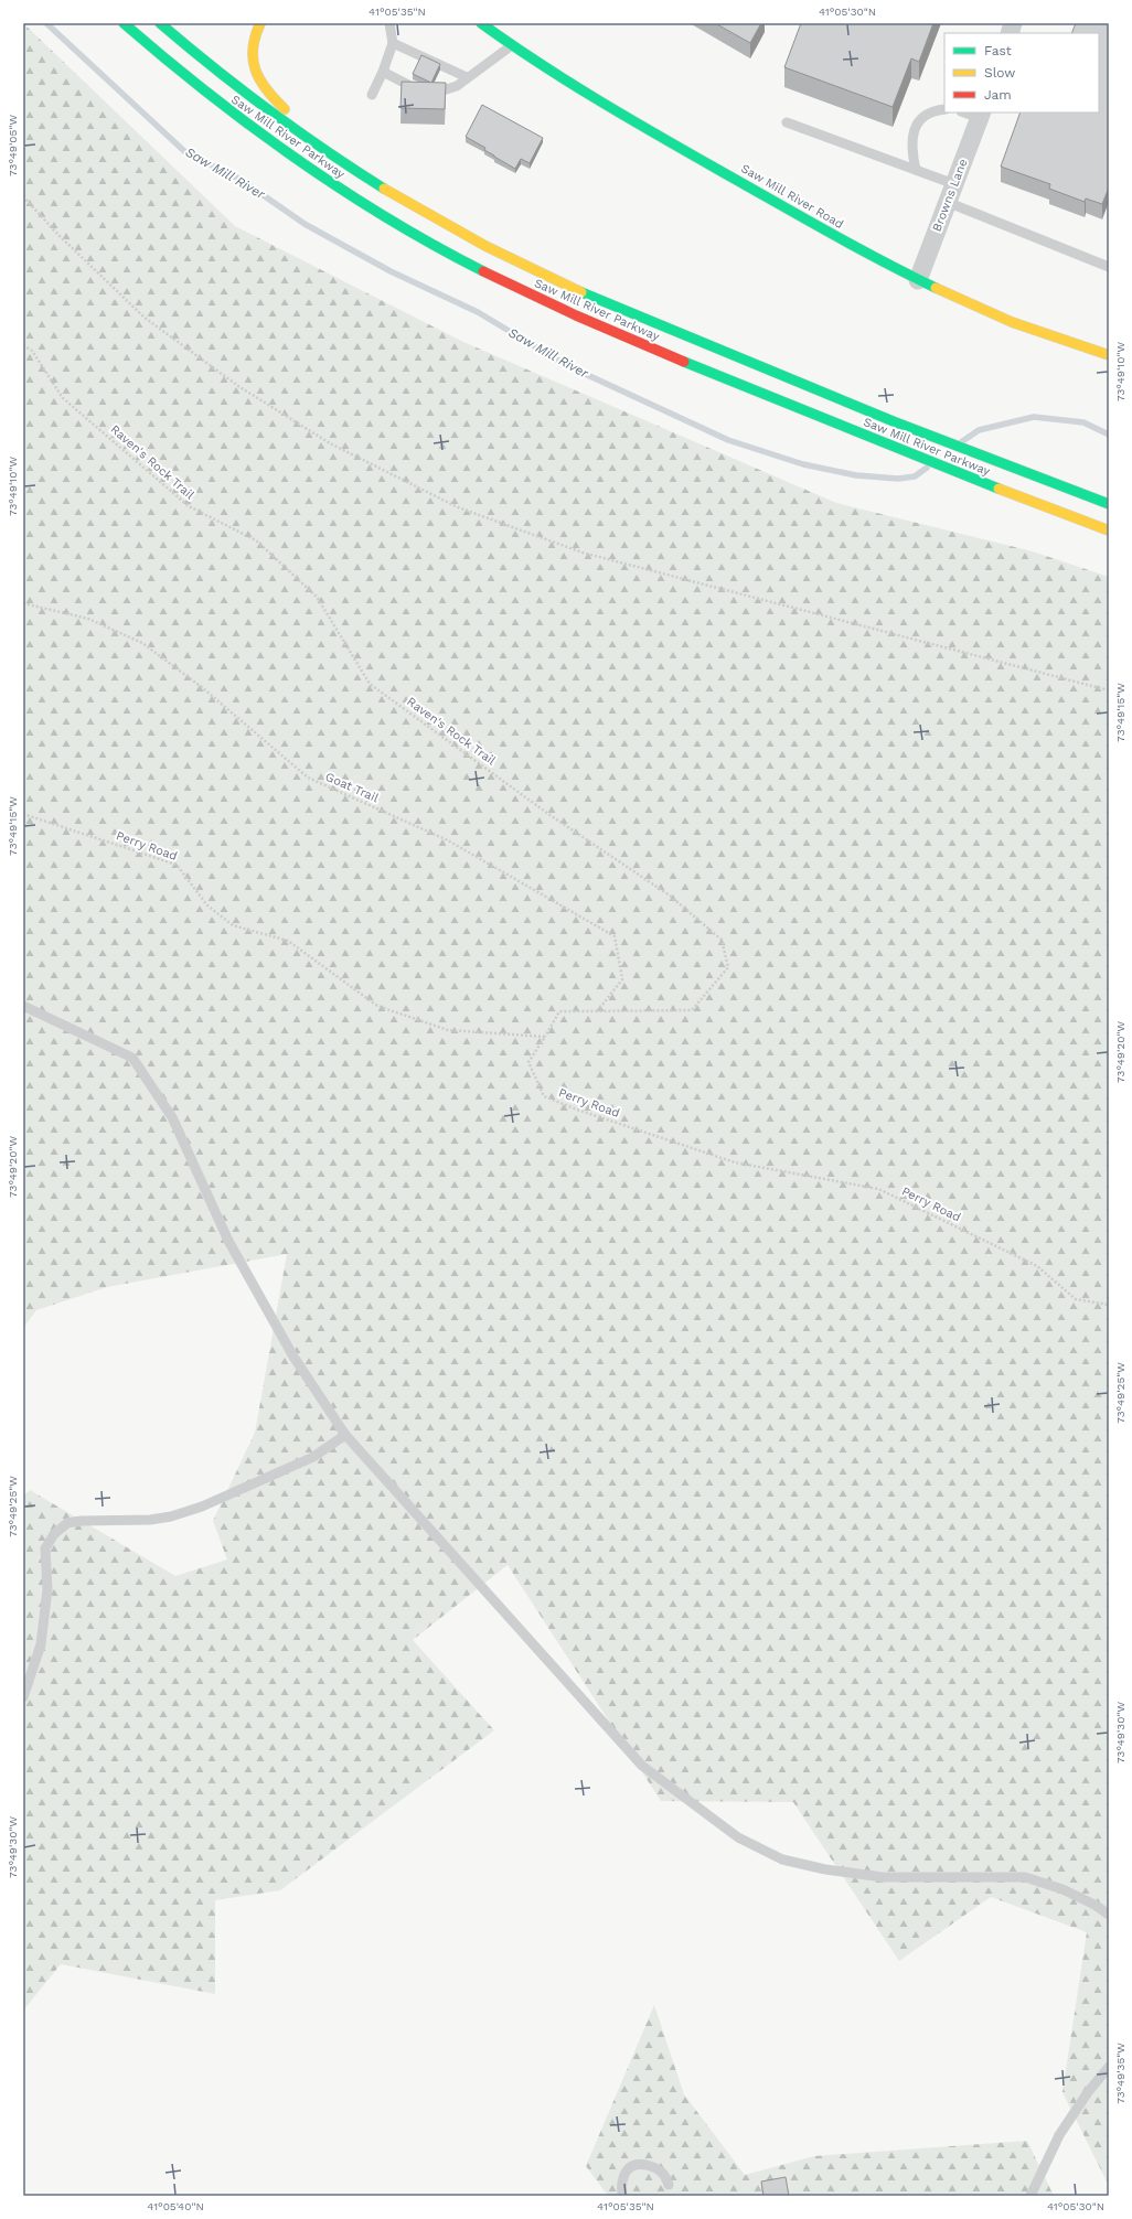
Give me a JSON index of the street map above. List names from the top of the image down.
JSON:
{
  "streets": {
    "main road": ["Saw Mill River Parkway", "Saw Mill River Road"],
    "street": ["Browns Lane"],
    "path": ["Raven's Rock Trail", "Goat Trail", "Perry Road"]
  },
  "crossings": [
    ["Browns Lane", "Saw Mill River Road"],
    ["Raven's Rock Trail", "Goat Trail"],
    ["Raven's Rock Trail", "Perry Road"]
  ],
  "water": ["Saw Mill River"],
  "legend": ["Fast", "Slow", "Jam"],
  "coordinates": [
    "41°05'35\"N",
    "41°05'30\"N",
    "73°49'05\"W",
    "73°49'10\"W",
    "73°49'15\"W",
    "73°49'20\"W",
    "73°49'25\"W",
    "73°49'30\"W",
    "73°49'35\"W",
    "41°05'40\"N"
  ]
}
